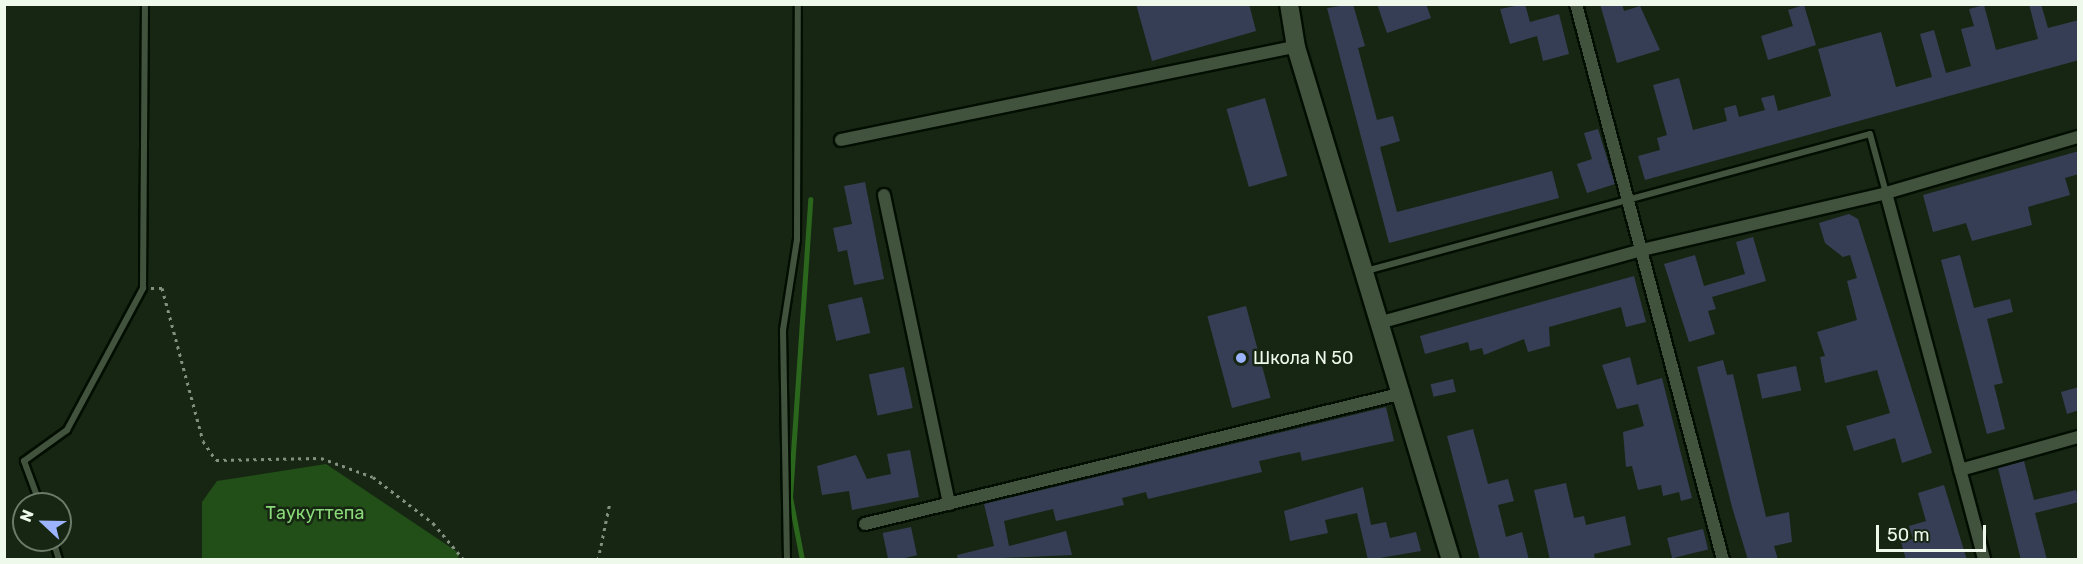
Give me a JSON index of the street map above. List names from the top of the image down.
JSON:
{
  "parks": ["Таукуттепа"],
  "places": ["Школа N 50"],
  "scale_bar": "50 m",
  "north": "left"
}
